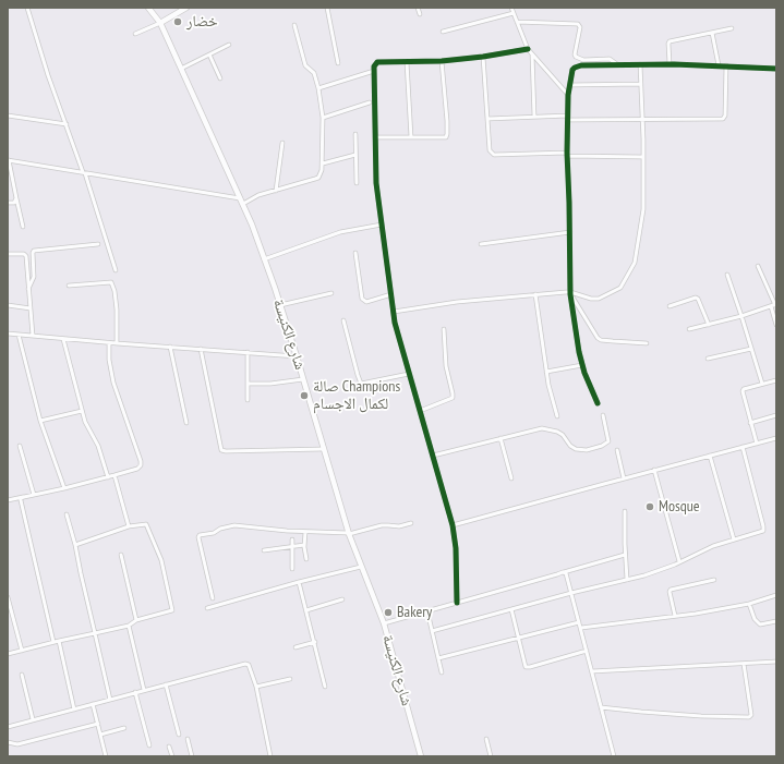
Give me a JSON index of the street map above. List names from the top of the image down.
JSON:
{
  "streets": {
    "main road": ["شارع الكنيسة"]
  },
  "places": [
    "خضار",
    "صالة Champions لكمال الاجسام",
    "Mosque",
    "Bakery"
  ]
}
